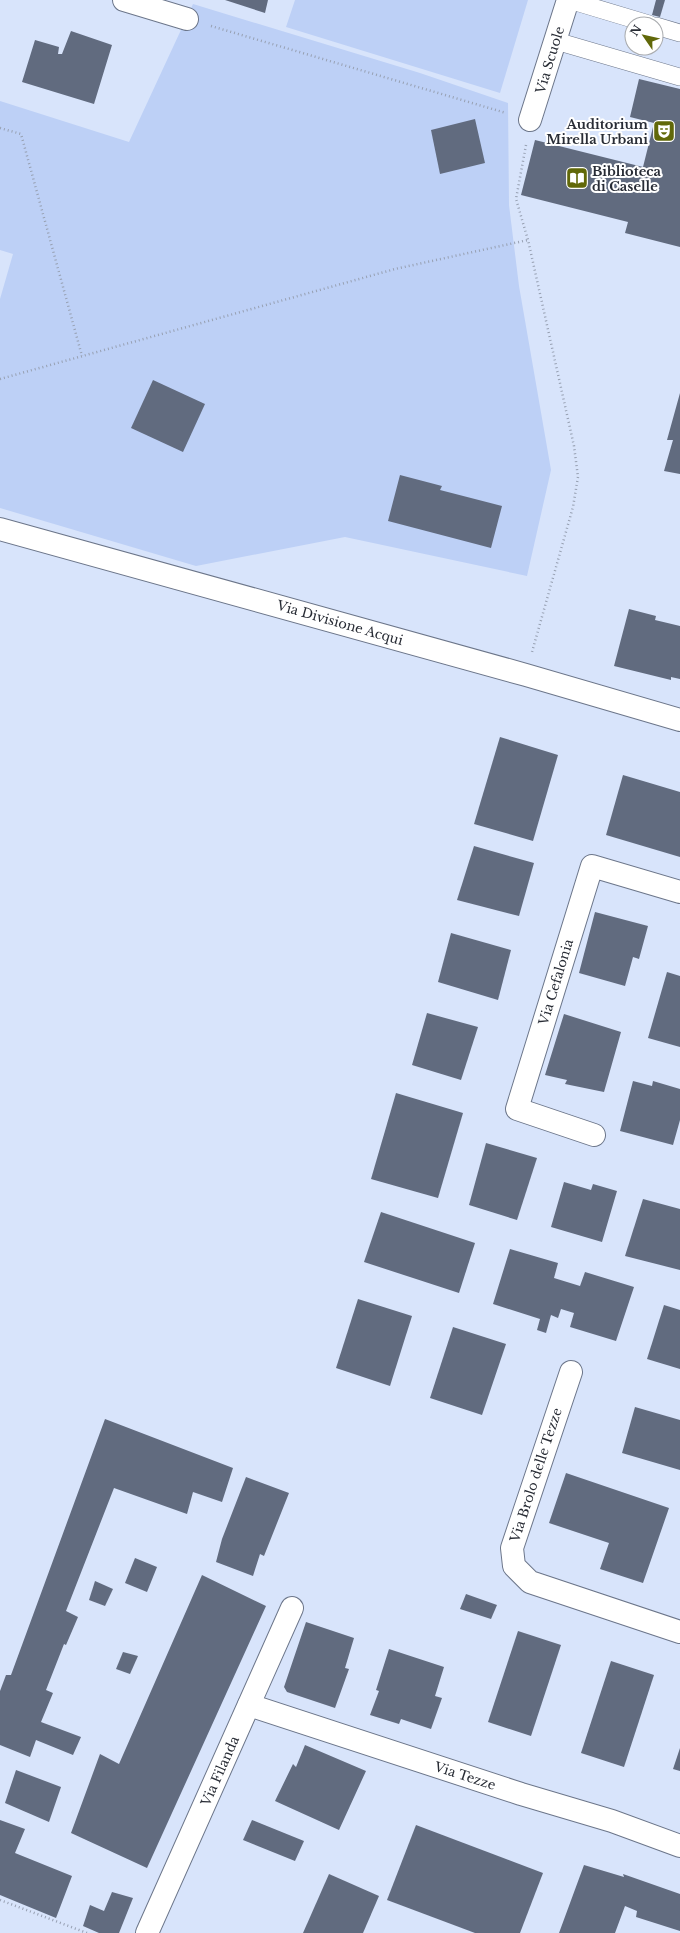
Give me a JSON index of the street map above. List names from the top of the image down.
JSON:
{
  "streets": {
    "street": [
      "Via Scuole",
      "Via Divisione Acqui",
      "Via Cefalonia",
      "Via Brolo delle Tezze",
      "Via Filanda",
      "Via Tezze"
    ]
  },
  "crossings": [
    ["Via Filanda", "Via Tezze"]
  ],
  "places": {
    "theatre": ["Auditorium Mirella Urbani"],
    "library": ["Biblioteca di Caselle"]
  },
  "north": "top left"
}
